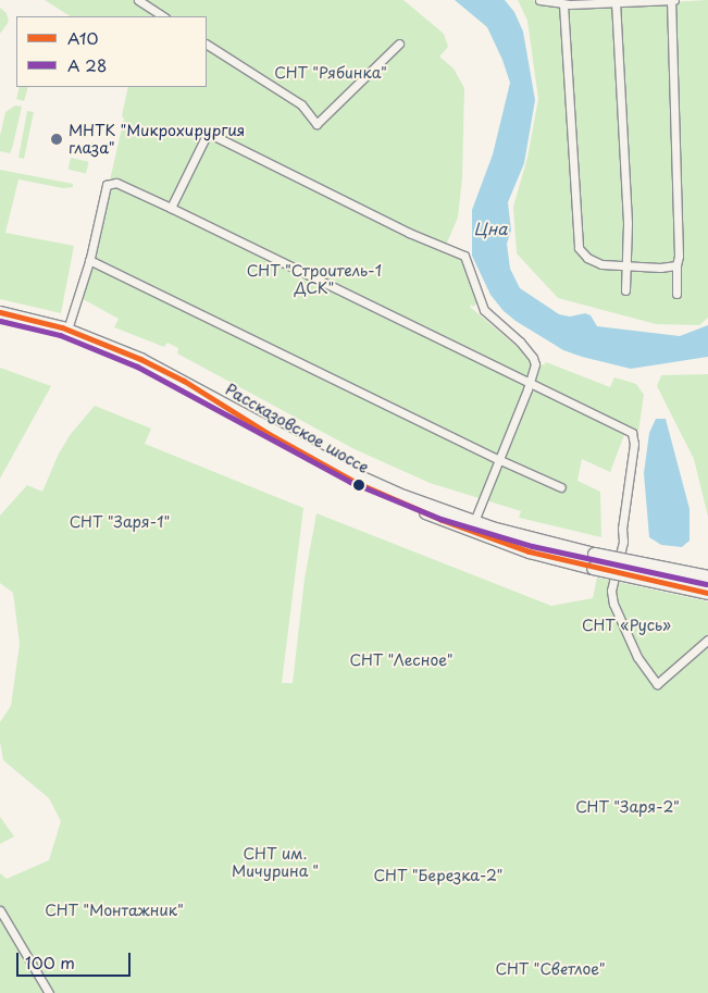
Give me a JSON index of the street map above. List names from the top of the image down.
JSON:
{
  "streets": {
    "main road": ["Рассказовское шоссе"]
  },
  "water": ["Цна"],
  "parks": [
    "СНТ \"Рябинка\"",
    "СНТ \"Строитель-1 ДСК\"",
    "СНТ \"Заря-1\"",
    "СНТ «Русь»",
    "СНТ \"Лесное\"",
    "СНТ \"Заря-2\"",
    "СНТ им. Мичурина \"",
    "СНТ \"Березка-2\"",
    "СНТ \"Монтажник\"",
    "СНТ \"Светлое\""
  ],
  "places": ["МНТК \"Микрохирургия глаза\""],
  "lines": ["transit line А10"],
  "legend": ["А10", "А 28"],
  "scale_bar": "100 m"
}
